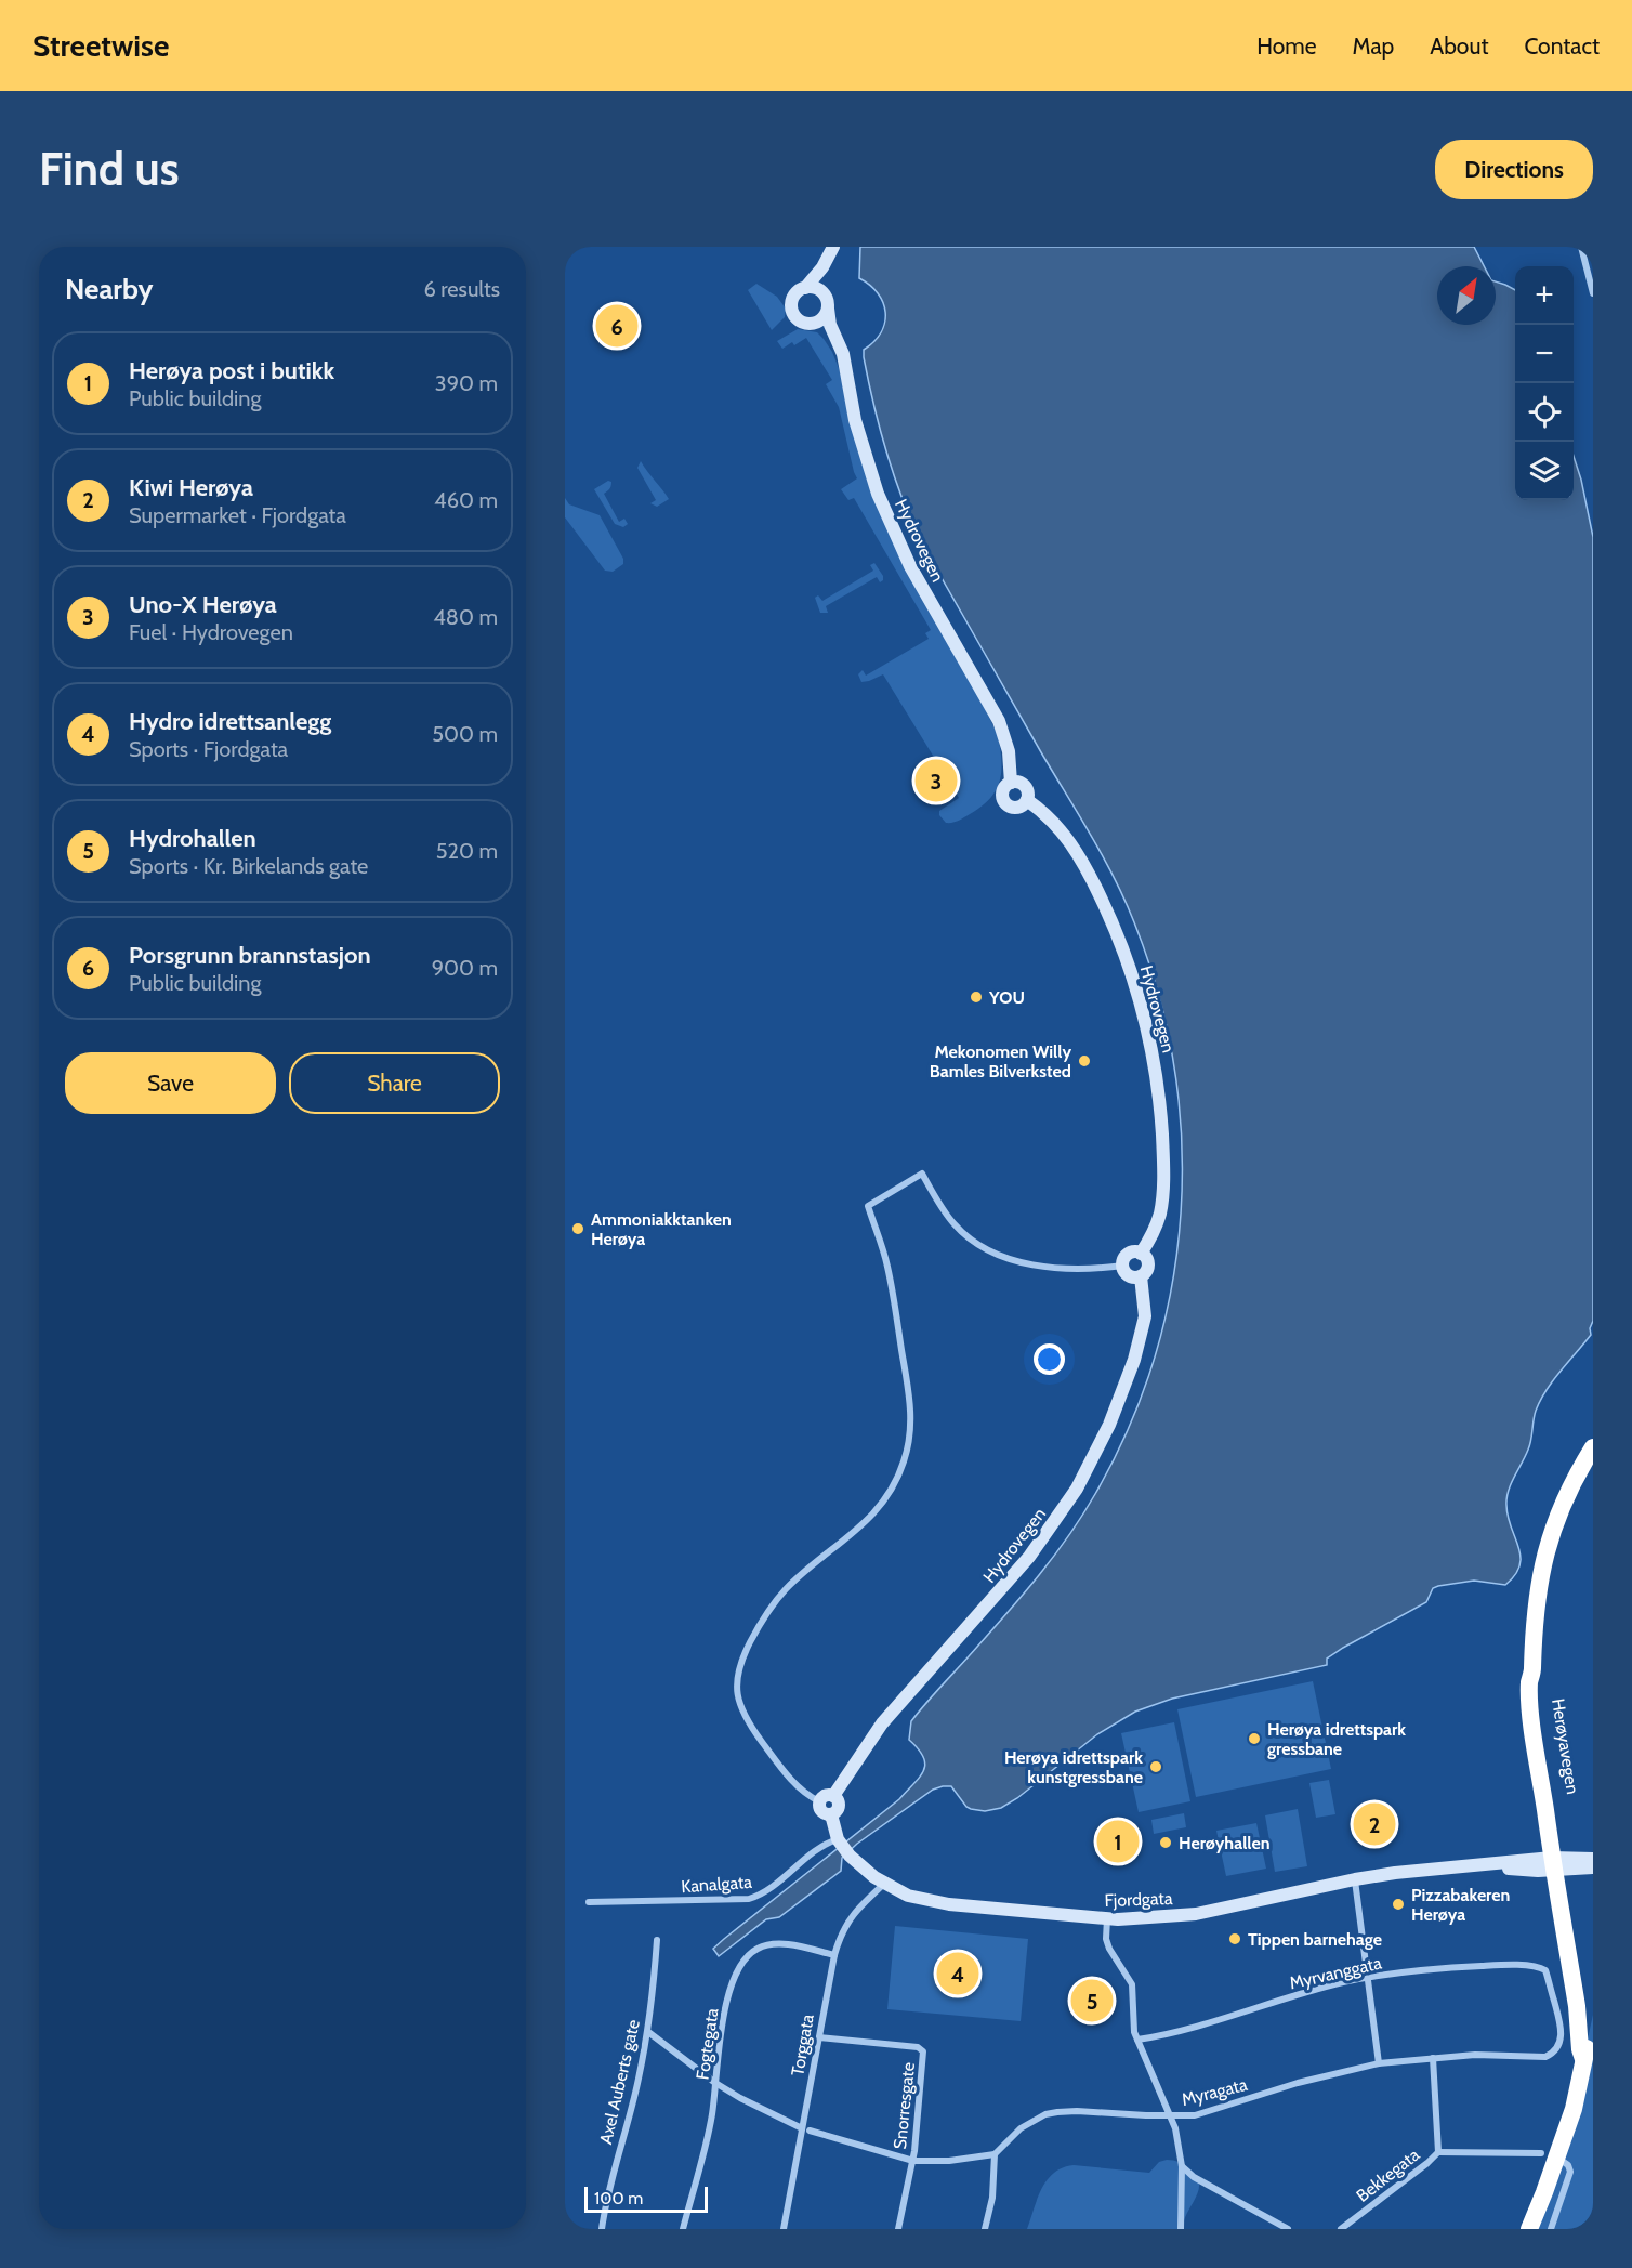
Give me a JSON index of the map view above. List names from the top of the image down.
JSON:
{
  "streets": {
    "highway": ["Herøyavegen"],
    "street": [
      "Hydrovegen",
      "Kanalgata",
      "Fjordgata",
      "Myrvanggata",
      "Fogtegata",
      "Torggata",
      "Axel Auberts gate",
      "Myragata",
      "Snorresgate",
      "Bekkegata"
    ]
  },
  "crossings": [
    ["Herøyavegen", "Fjordgata"],
    ["Kanalgata", "Fjordgata"],
    ["Fjordgata", "Torggata"],
    ["Myrvanggata", "Myragata"],
    ["Fogtegata", "Torggata"],
    ["Torggata", "Snorresgate"],
    ["Myragata", "Bekkegata"]
  ],
  "places": [
    "YOU",
    "Mekonomen Willy Bamles Bilverksted",
    "Ammoniakktanken Herøya",
    "Herøya idrettspark gressbane",
    "Herøya idrettspark kunstgressbane",
    "Herøyhallen",
    "Pizzabakeren Herøya",
    "Tippen barnehage"
  ],
  "scale_bar": "100 m",
  "north": "top right",
  "page": {
    "header": "Streetwise",
    "nav": [
      "Home",
      "Map",
      "About",
      "Contact"
    ],
    "buttons": [
      "Directions",
      ["Save", "Share"]
    ],
    "title": "Find us",
    "heading": ["Nearby", "6 results"],
    "map_buttons": ["+", "−"],
    "pins": [
      "6",
      "3",
      "2",
      "1",
      "4",
      "5"
    ],
    "list": [
      {
        "mark": "1",
        "name": "Herøya post i butikk",
        "note": "Public building",
        "value": "390 m"
      },
      {
        "mark": "2",
        "name": "Kiwi Herøya",
        "note": "Supermarket · Fjordgata",
        "value": "460 m"
      },
      {
        "mark": "3",
        "name": "Uno-X Herøya",
        "note": "Fuel · Hydrovegen",
        "value": "480 m"
      },
      {
        "mark": "4",
        "name": "Hydro idrettsanlegg",
        "note": "Sports · Fjordgata",
        "value": "500 m"
      },
      {
        "mark": "5",
        "name": "Hydrohallen",
        "note": "Sports · Kr. Birkelands gate",
        "value": "520 m"
      },
      {
        "mark": "6",
        "name": "Porsgrunn brannstasjon",
        "note": "Public building",
        "value": "900 m"
      }
    ],
    "scale": "100 m"
  }
}
